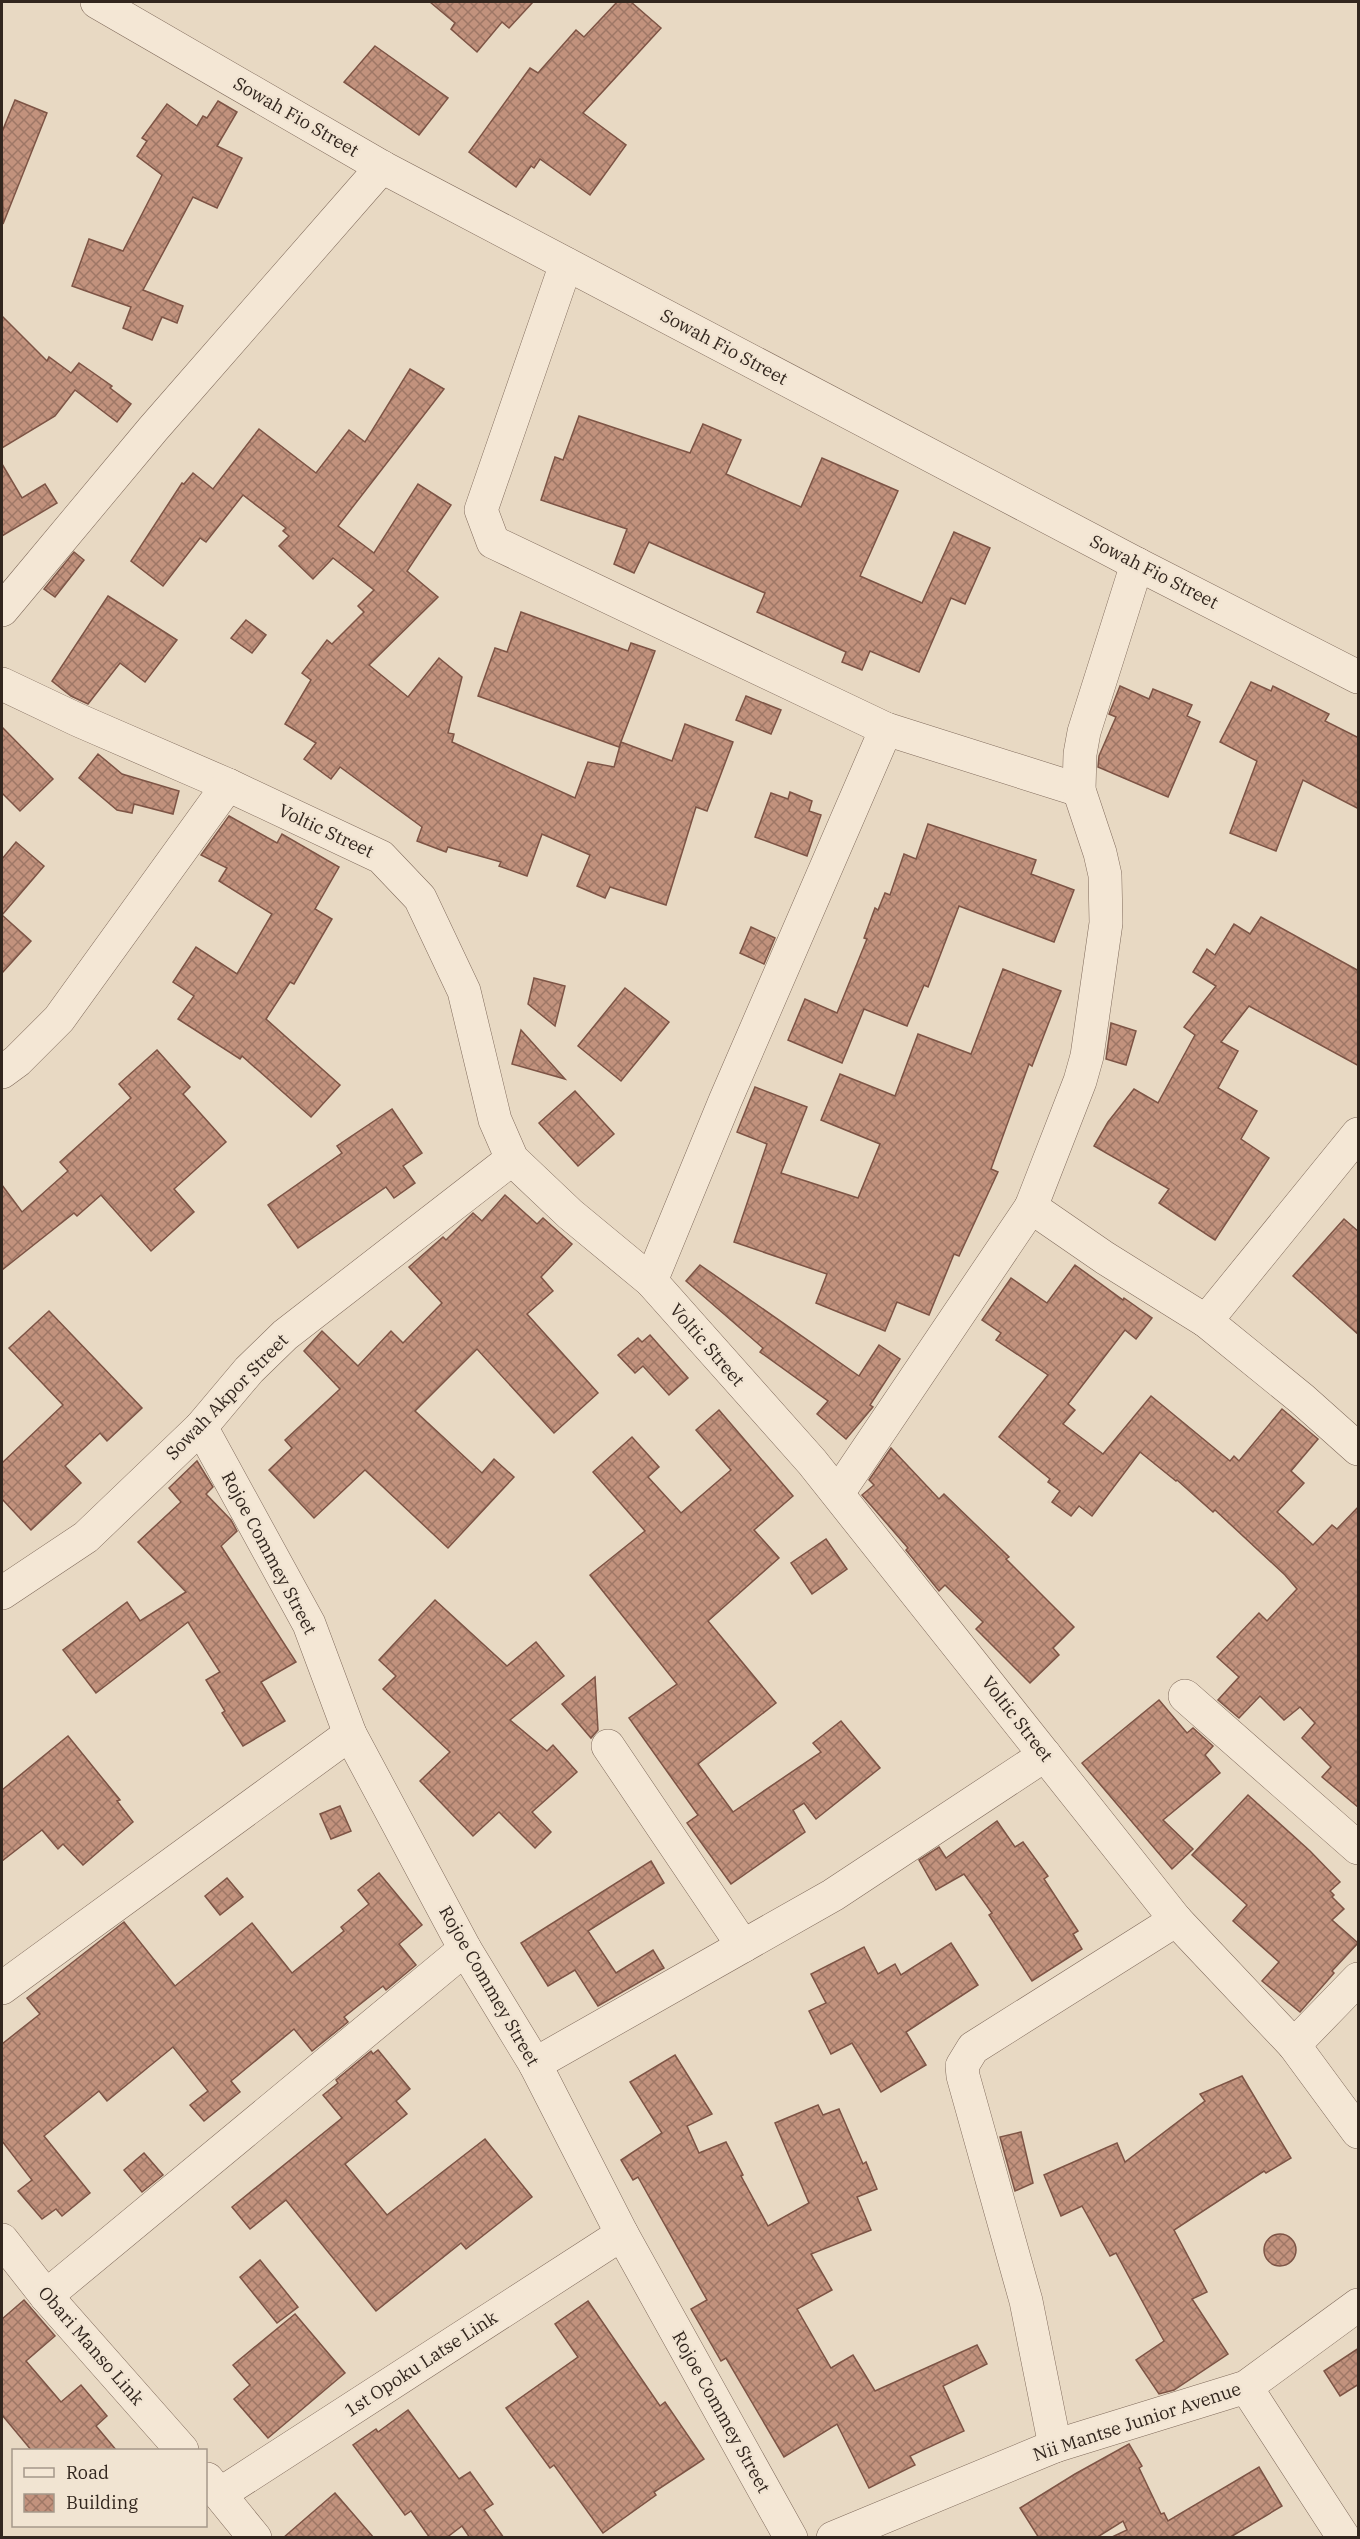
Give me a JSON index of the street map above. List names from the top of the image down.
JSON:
{
  "streets": {
    "street": [
      "Sowah Fio Street",
      "Voltic Street",
      "Sowah Akpor Street",
      "Rojoe Commey Street",
      "Obari Manso Link",
      "1st Opoku Latse Link",
      "Nii Mantse Junior Avenue"
    ]
  },
  "crossings": [
    ["Voltic Street", "Sowah Akpor Street"],
    ["Sowah Akpor Street", "Rojoe Commey Street"],
    ["Rojoe Commey Street", "1st Opoku Latse Link"]
  ],
  "legend": ["Road", "Building"]
}
